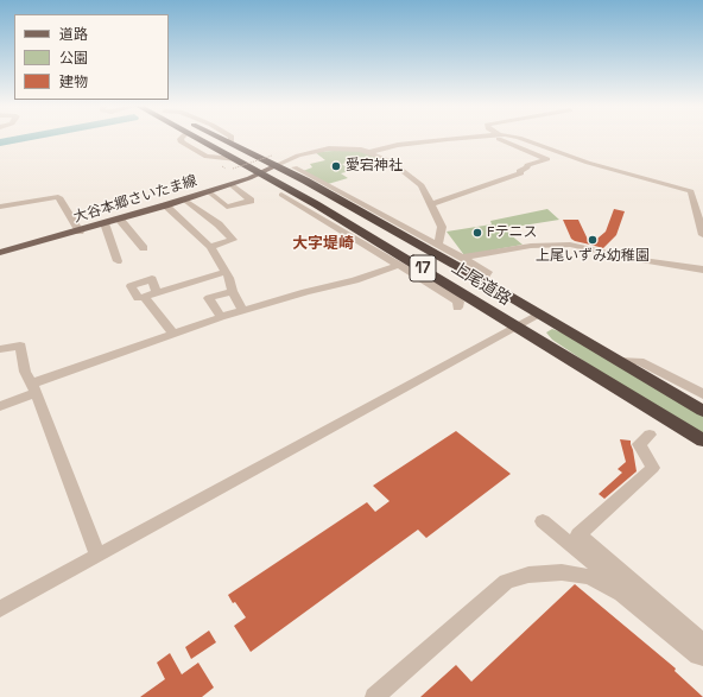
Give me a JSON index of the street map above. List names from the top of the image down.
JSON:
{
  "streets": {
    "highway": ["17", "上尾道路"],
    "main road": ["大谷本郷さいたま線"]
  },
  "crossings": [
    ["大谷本郷さいたま線", "上尾道路"]
  ],
  "districts": ["大字堤崎"],
  "places": ["愛宕神社", "Fテニス", "上尾いずみ幼稚園"],
  "legend": ["道路", "公園", "建物"]
}
